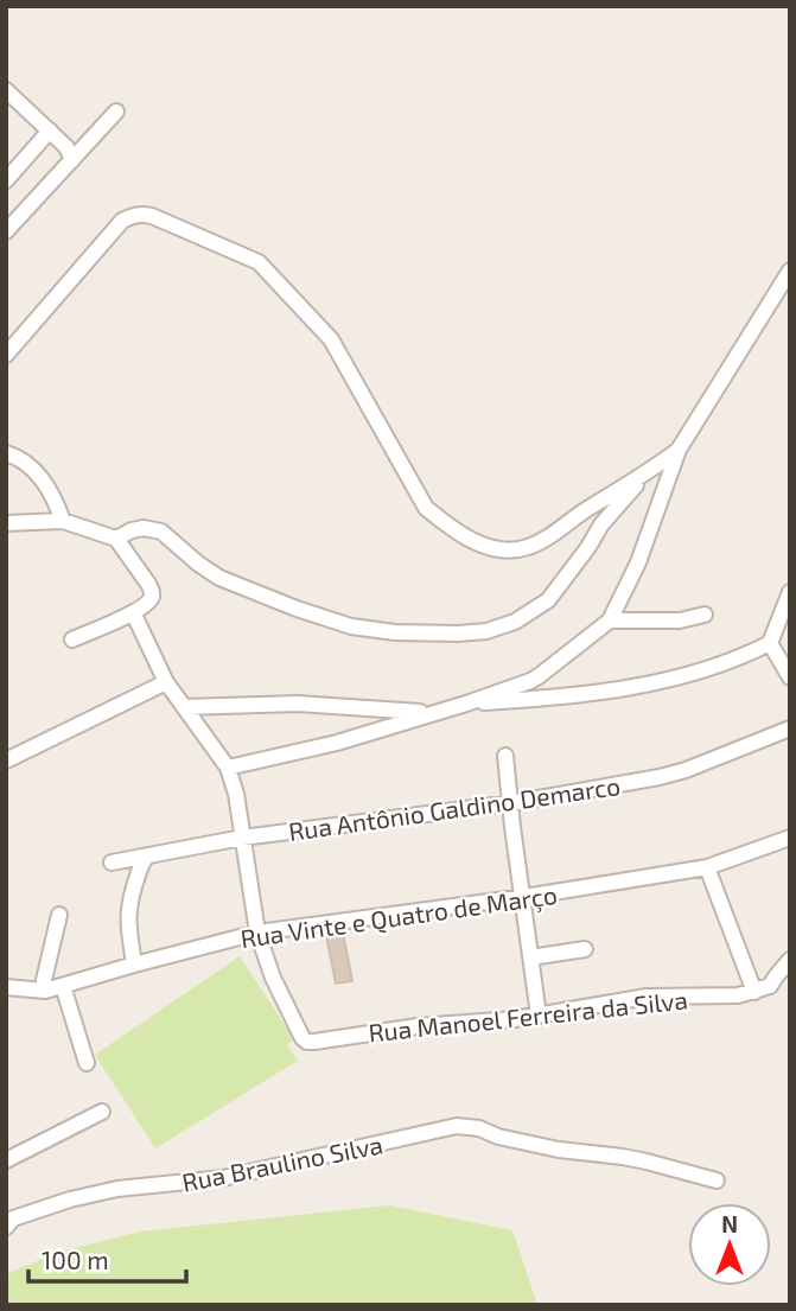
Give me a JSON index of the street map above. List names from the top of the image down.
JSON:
{
  "streets": {
    "street": [
      "Rua Antônio Galdino Demarco",
      "Rua Vinte e Quatro de Março",
      "Rua Manoel Ferreira da Silva",
      "Rua Braulino Silva"
    ]
  },
  "crossings": [
    ["Rua Vinte e Quatro de Março", "Rua Manoel Ferreira da Silva"]
  ],
  "scale_bar": "100 m",
  "north": "top"
}
